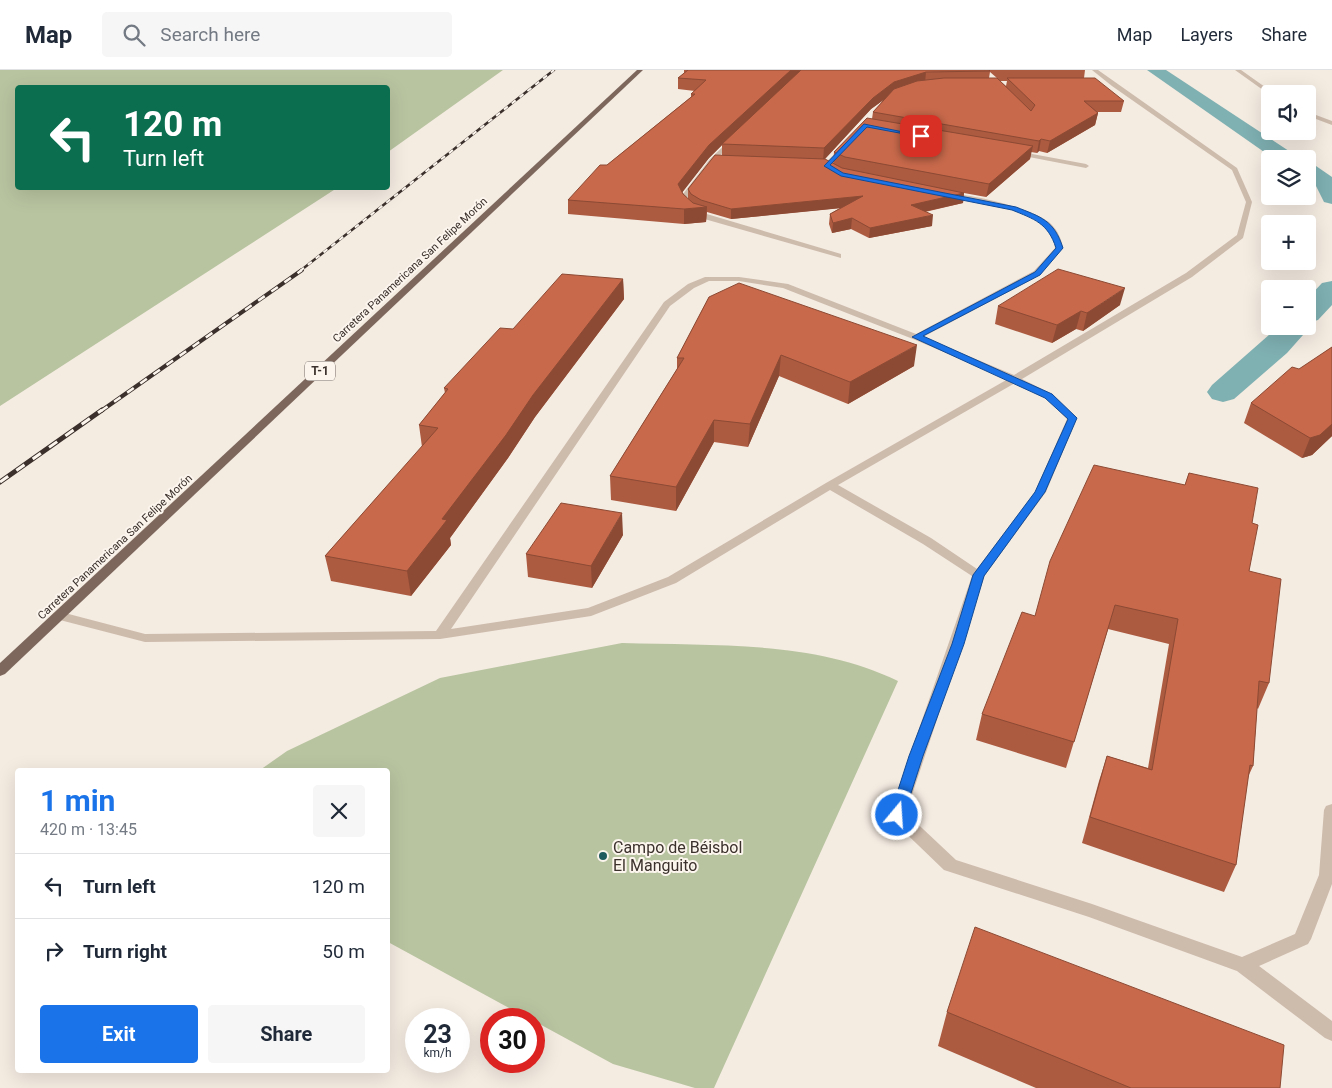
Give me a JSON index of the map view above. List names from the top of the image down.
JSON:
{
  "streets": {
    "main road": ["Carretera Panamericana San Felipe Morón", "T-1"]
  },
  "places": ["Campo de Béisbol El Manguito"],
  "page": {
    "header": "Map",
    "search": "Search here",
    "nav": ["Map", "Layers", "Share"],
    "map_buttons": ["+", "−"],
    "turn": ["120 m", "Turn left"],
    "heading": ["1 min", "420 m · 13:45"],
    "list": [
      {
        "name": "Turn left",
        "value": "120 m"
      },
      {
        "name": "Turn right",
        "value": "50 m"
      }
    ],
    "buttons": ["Exit", "Share"],
    "speed": "23 km/h",
    "limit": "30"
  }
}
